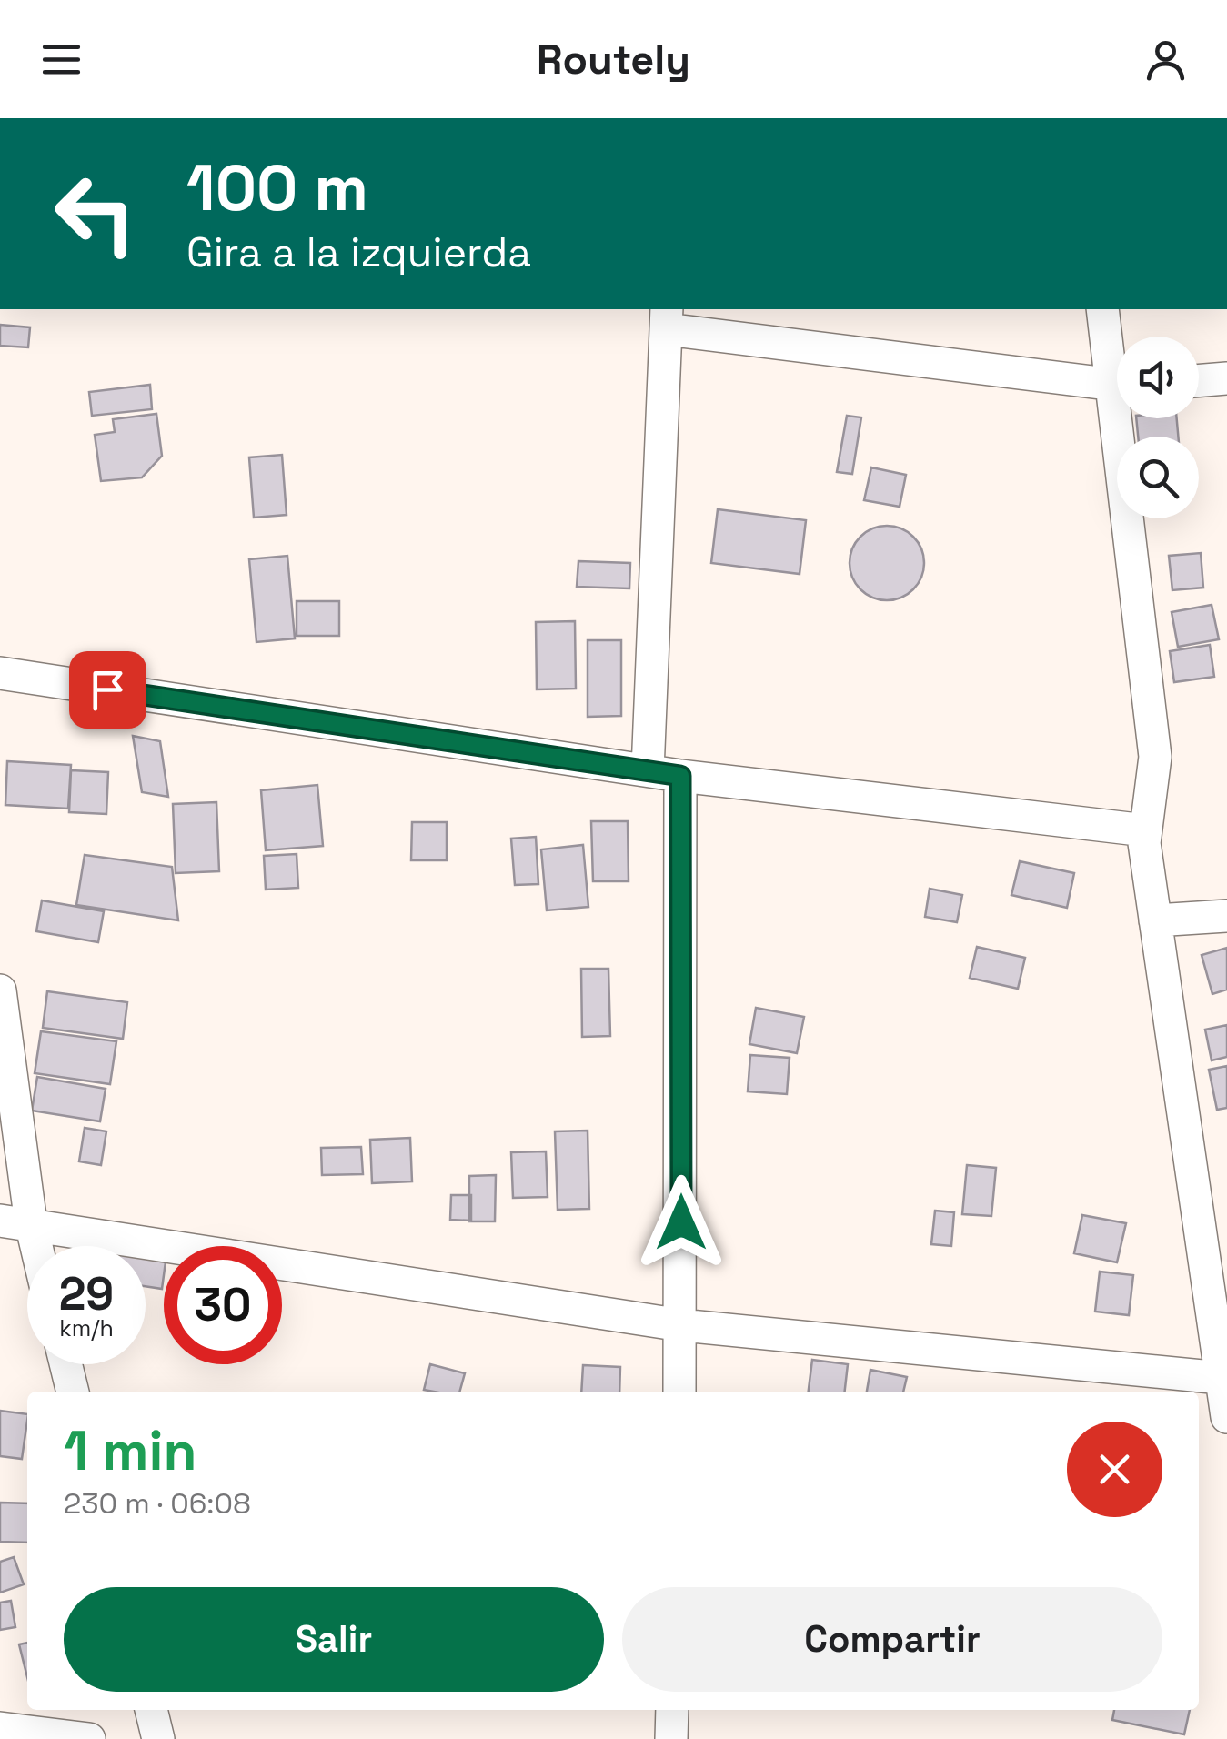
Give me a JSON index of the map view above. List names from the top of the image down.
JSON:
{
  "page": {
    "header": "Routely",
    "turn": ["100 m", "Gira a la izquierda"],
    "speed": "29 km/h",
    "limit": "30",
    "heading": ["1 min", "230 m · 06:08"],
    "buttons": ["Salir", "Compartir"]
  }
}
